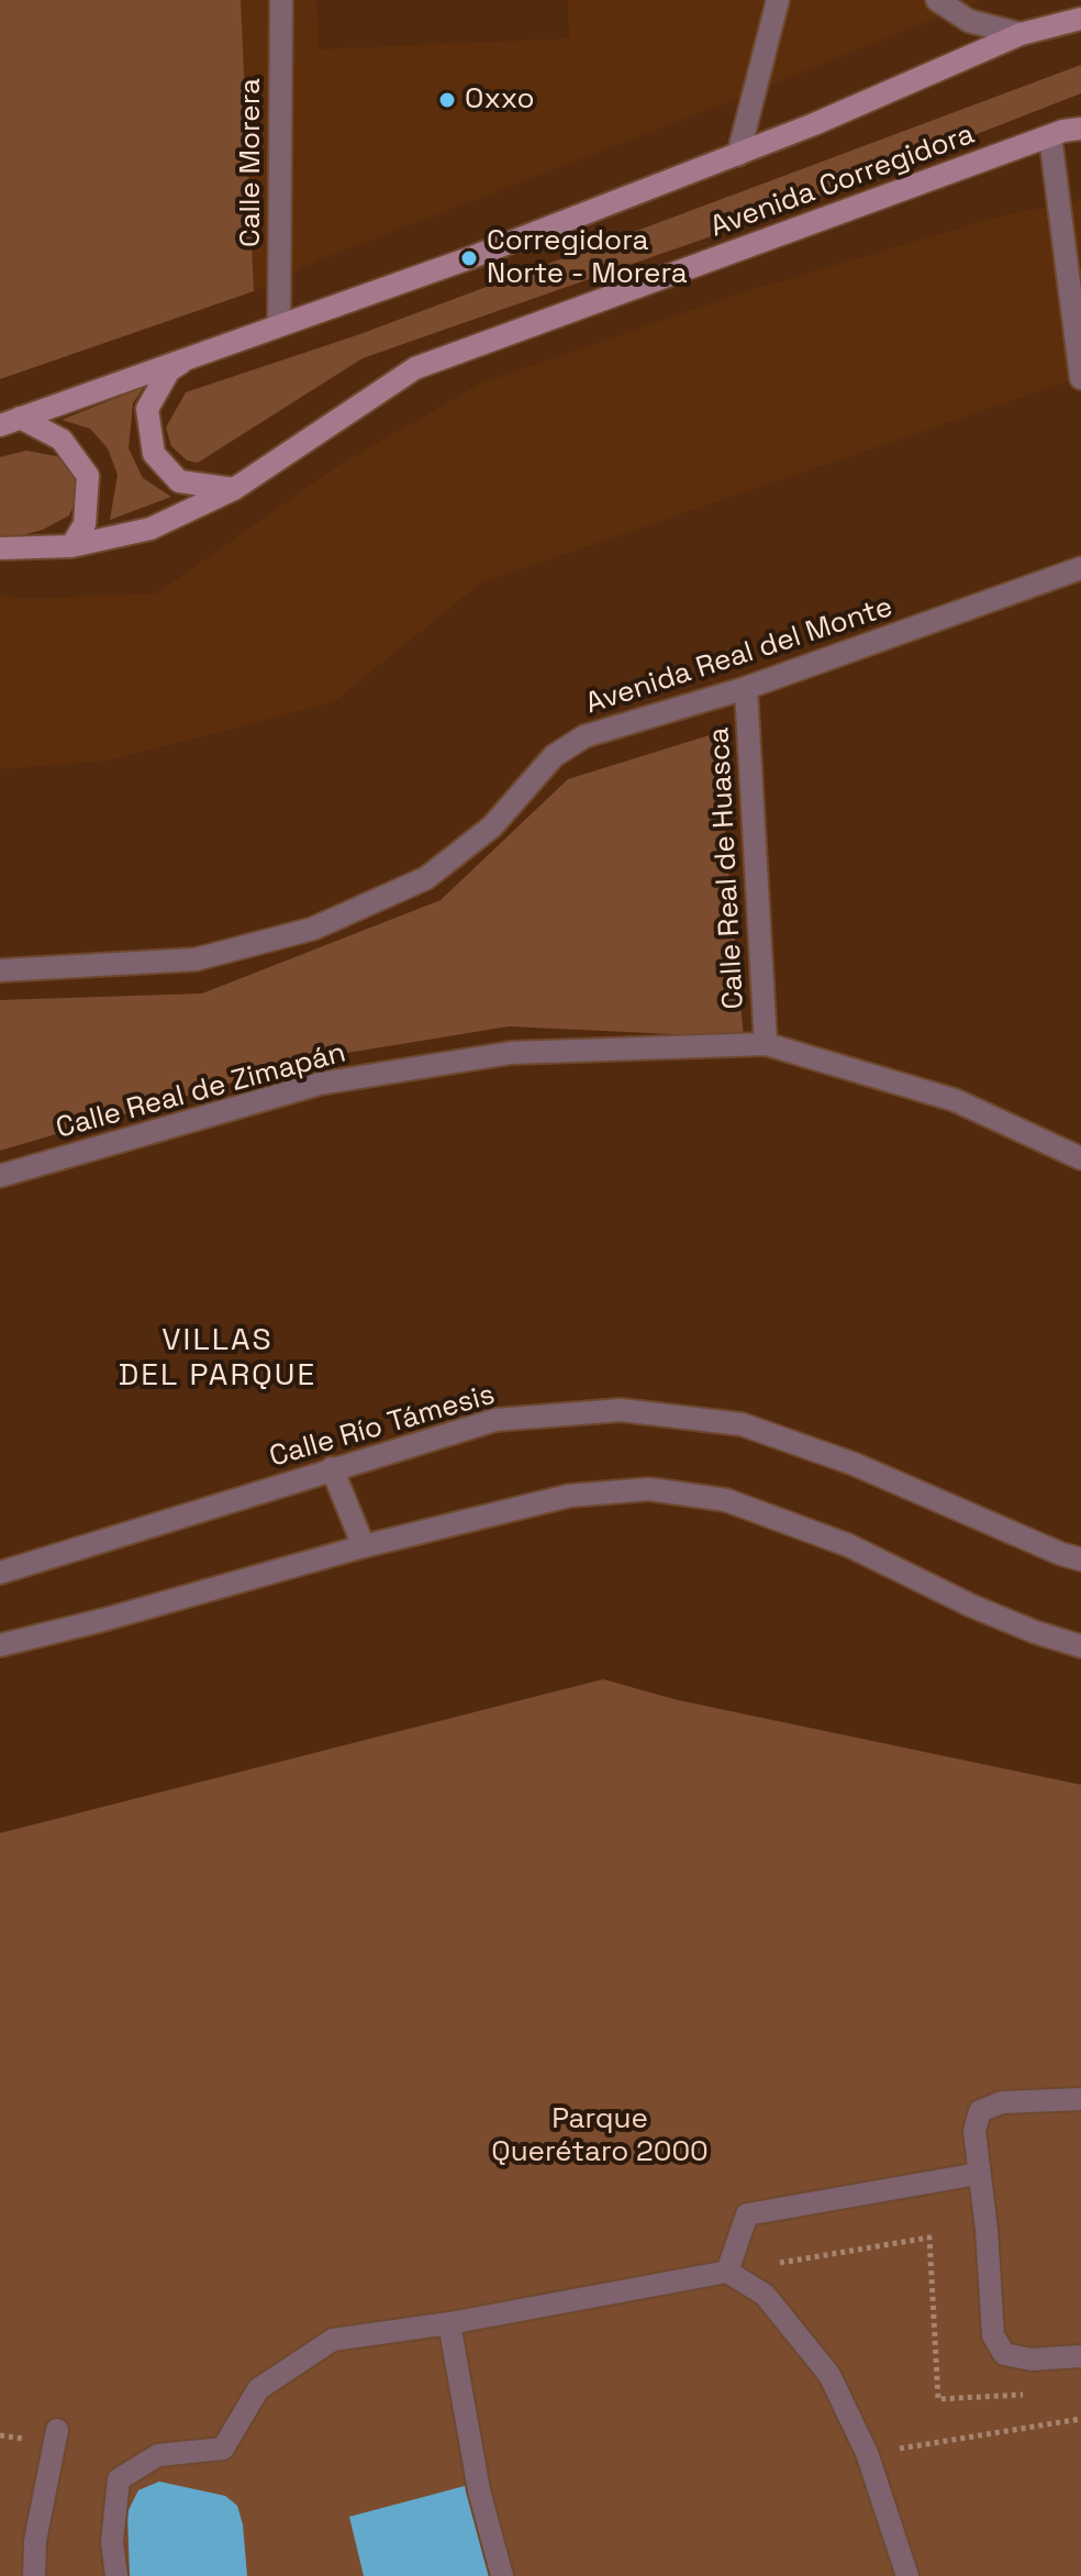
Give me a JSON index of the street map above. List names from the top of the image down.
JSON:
{
  "streets": {
    "main road": ["Avenida Corregidora"],
    "street": [
      "Calle Morera",
      "Avenida Real del Monte",
      "Calle Real de Huasca",
      "Calle Real de Zimapán",
      "Calle Río Támesis"
    ]
  },
  "crossings": [
    ["Calle Morera", "Avenida Corregidora"],
    ["Avenida Real del Monte", "Calle Real de Huasca"],
    ["Calle Real de Huasca", "Calle Real de Zimapán"]
  ],
  "districts": ["VILLAS DEL PARQUE"],
  "parks": ["Parque Querétaro 2000"],
  "places": ["Oxxo", "Corregidora Norte - Morera"]
}
